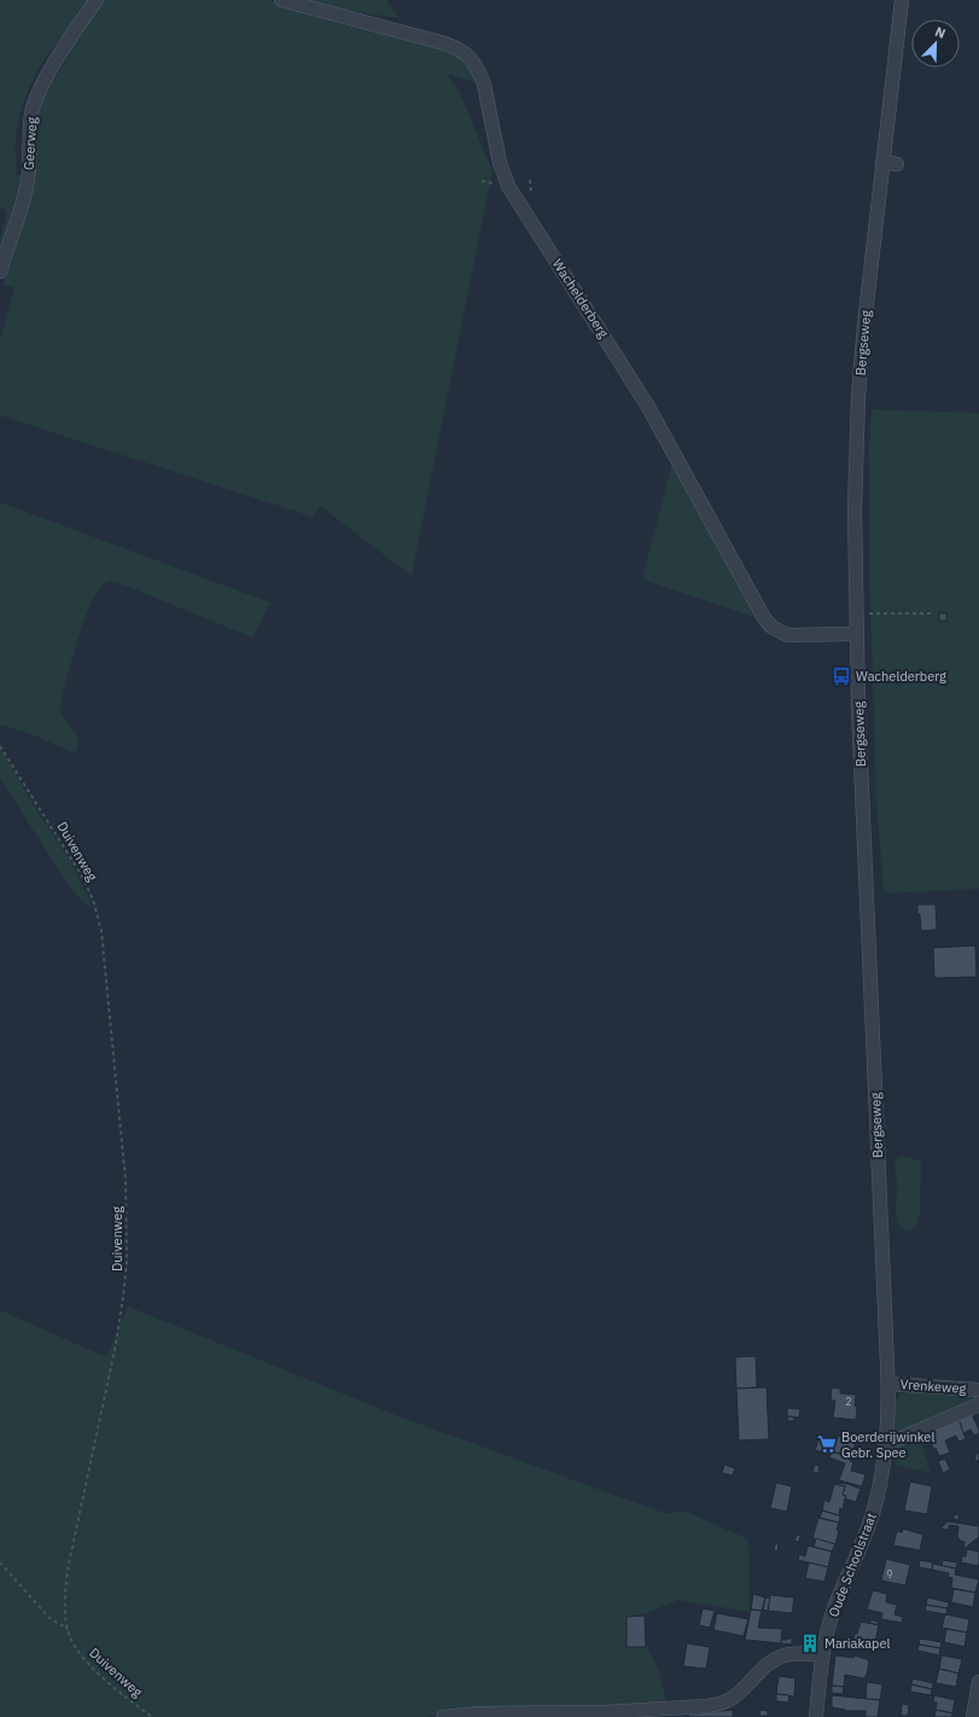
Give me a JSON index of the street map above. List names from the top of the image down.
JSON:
{
  "streets": {
    "street": [
      "Geerweg",
      "Wachelderberg",
      "Bergseweg",
      "Vrenkeweg",
      "Oude Schoolstraat"
    ],
    "path": ["Duivenweg"]
  },
  "crossings": [
    ["Wachelderberg", "Bergseweg"],
    ["Bergseweg", "Vrenkeweg"],
    ["Bergseweg", "Oude Schoolstraat"],
    ["Vrenkeweg", "Oude Schoolstraat"]
  ],
  "places": {
    "bus stop": ["Wachelderberg"],
    "supermarket": ["Boerderijwinkel Gebr. Spee"],
    "building": ["Mariakapel"]
  },
  "house_numbers": ["2", "9"],
  "north": "top right"
}
